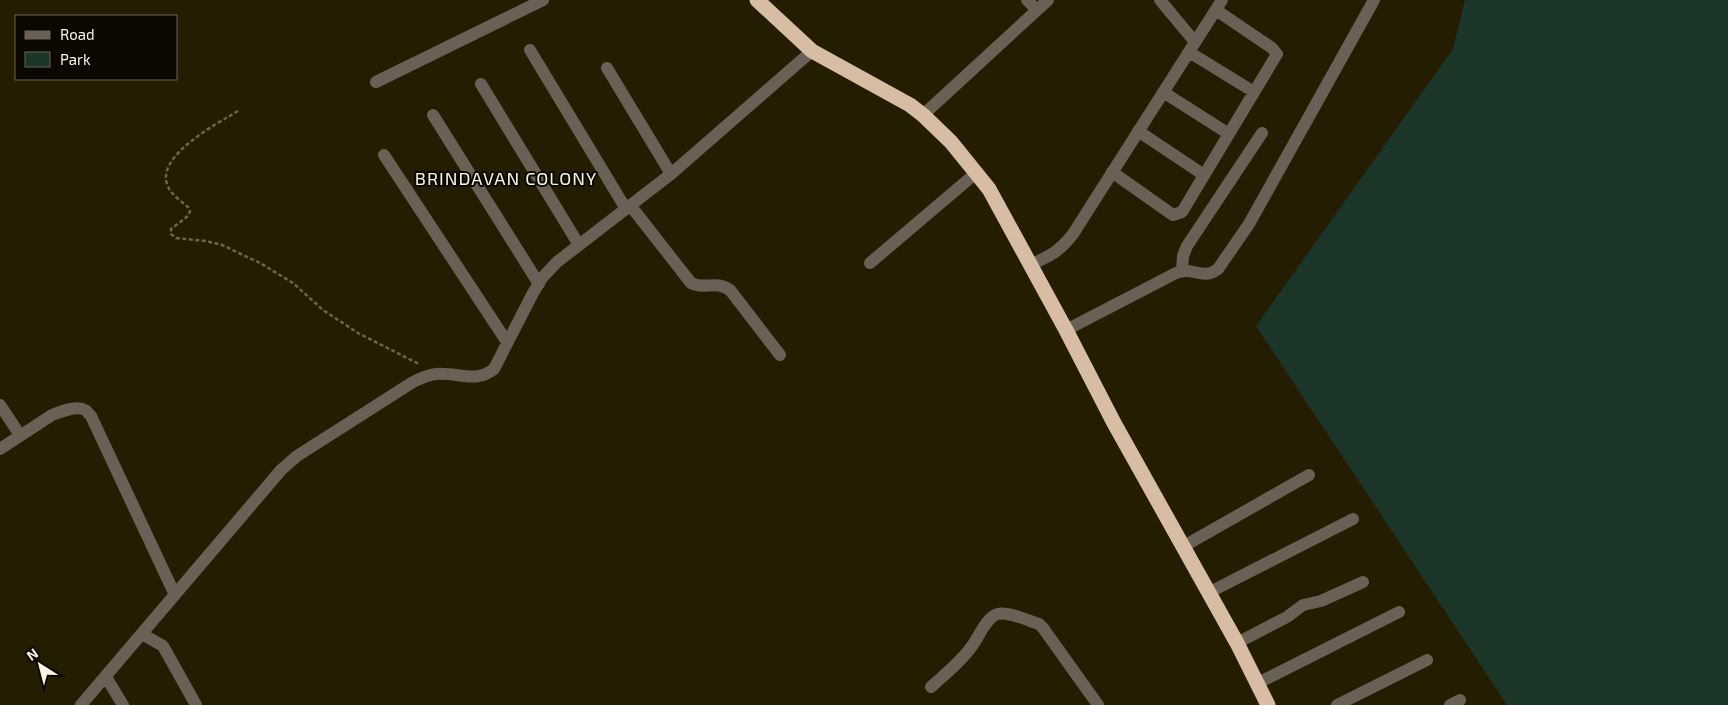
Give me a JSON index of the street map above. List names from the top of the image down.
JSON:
{
  "districts": ["BRINDAVAN COLONY"],
  "legend": ["Road", "Park"],
  "north": "top left"
}
